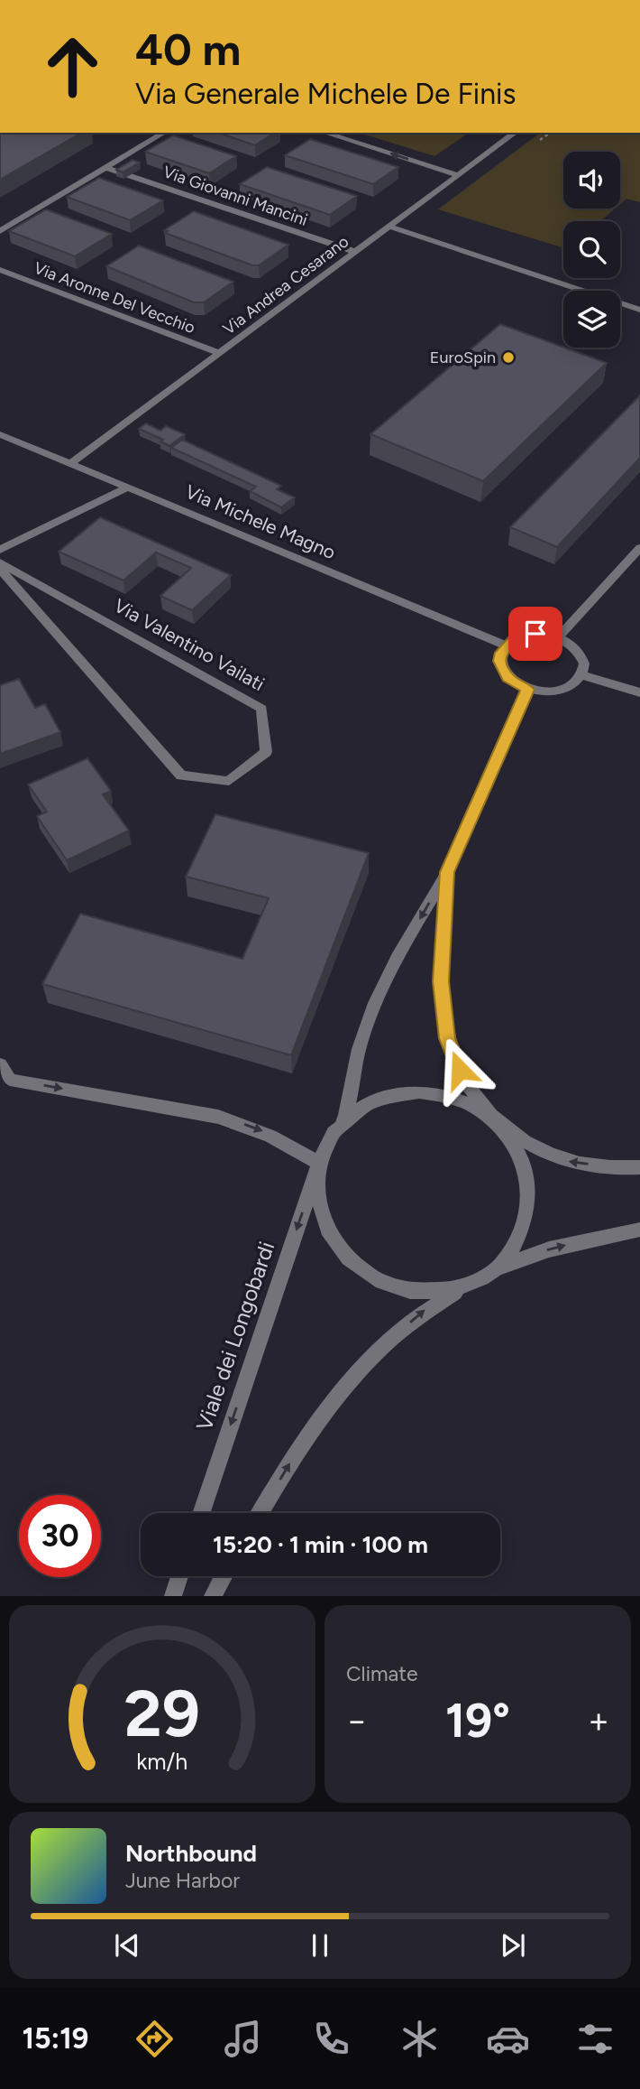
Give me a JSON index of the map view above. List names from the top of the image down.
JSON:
{
  "streets": {
    "street": [
      "Via Giovanni Mancini",
      "Via Andrea Cesarano",
      "Via Aronne Del Vecchio",
      "Via Michele Magno",
      "Via Valentino Vailati",
      "Viale dei Longobardi"
    ]
  },
  "crossings": [
    ["Via Giovanni Mancini", "Via Andrea Cesarano"],
    ["Via Andrea Cesarano", "Via Aronne Del Vecchio"],
    ["Via Andrea Cesarano", "Via Michele Magno"]
  ],
  "one_way": ["Viale dei Longobardi"],
  "places": ["EuroSpin"],
  "page": {
    "turn": ["40 m", "Via Generale Michele De Finis"],
    "limit": "30",
    "trip": "15:20 · 1 min · 100 m",
    "tile": "Climate",
    "heat": ["−", "19°", "+"],
    "song": ["Northbound", "June Harbor"],
    "tabs": "15:19",
    "gauge": ["29", "km/h"]
  }
}
